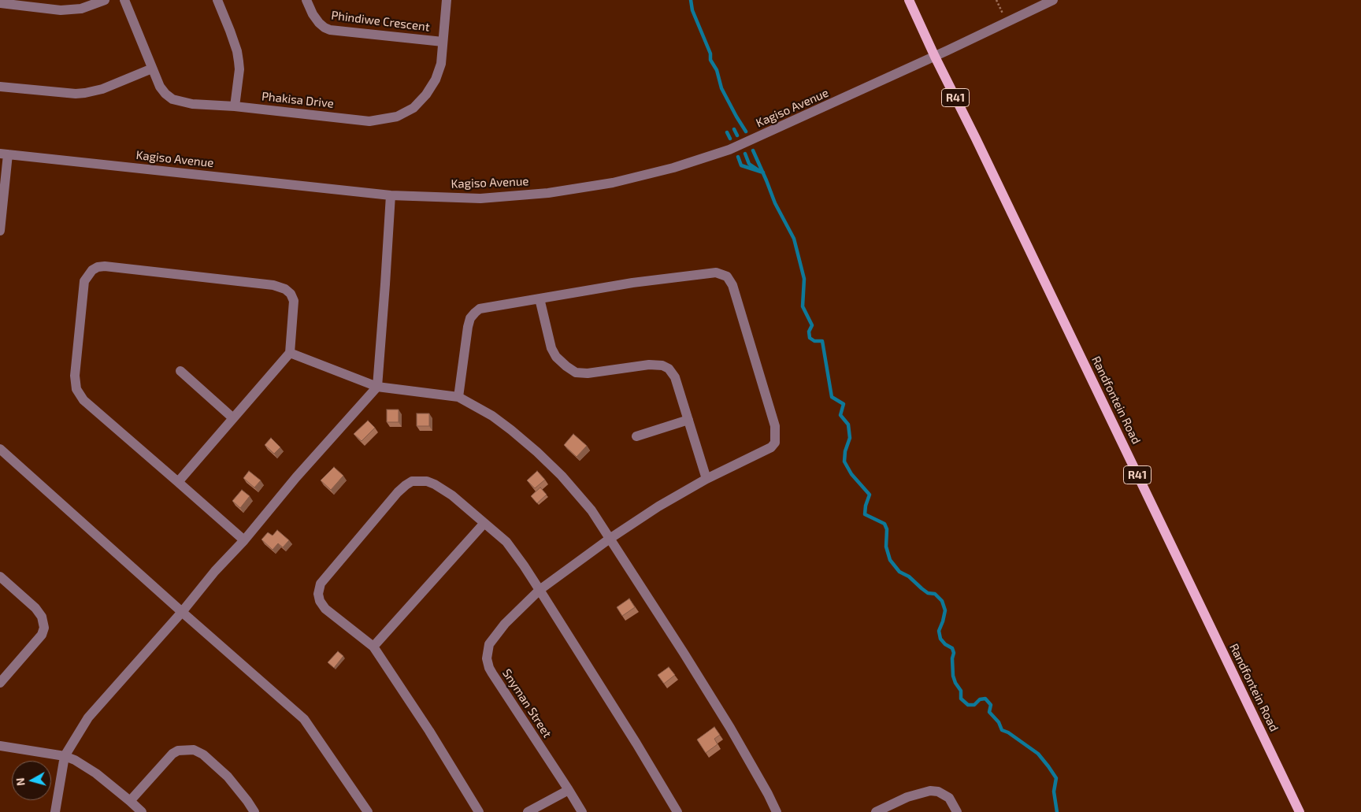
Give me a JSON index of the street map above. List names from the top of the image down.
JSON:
{
  "streets": {
    "main road": ["R41", "Randfontein Road"],
    "street": [
      "Phindiwe Crescent",
      "Phakisa Drive",
      "Kagiso Avenue",
      "Snyman Street"
    ]
  },
  "crossings": [
    ["Phindiwe Crescent", "Phakisa Drive"],
    ["Kagiso Avenue", "Randfontein Road"]
  ],
  "north": "left"
}
